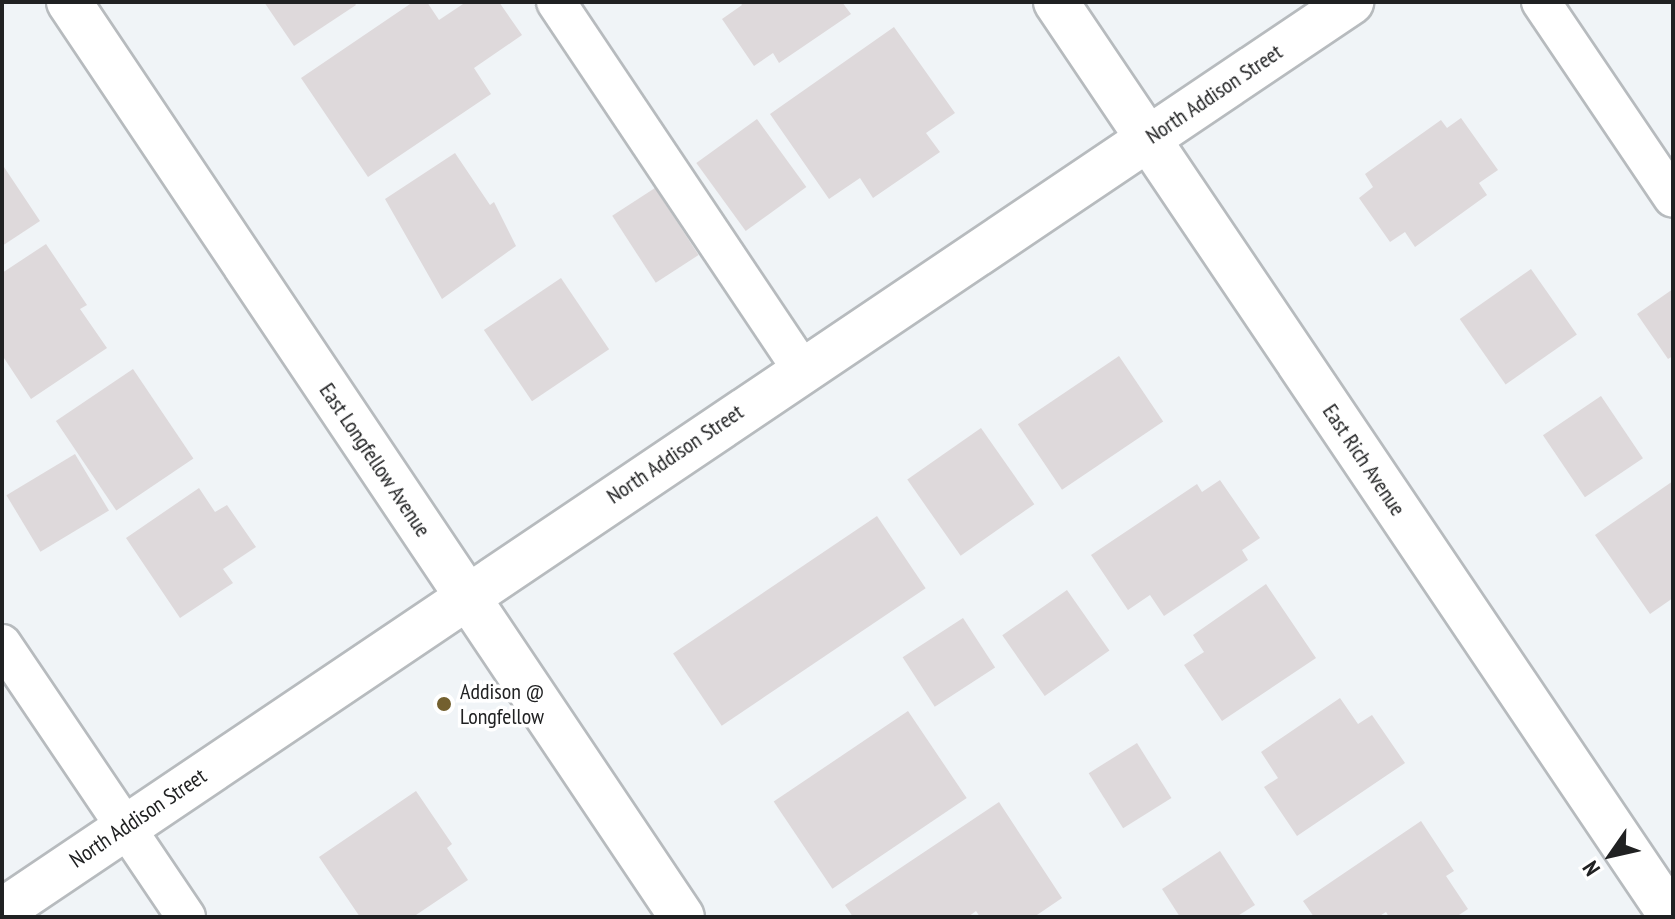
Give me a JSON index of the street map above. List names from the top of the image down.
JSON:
{
  "streets": {
    "street": ["North Addison Street", "East Longfellow Avenue", "East Rich Avenue"]
  },
  "crossings": [
    ["North Addison Street", "East Longfellow Avenue"],
    ["North Addison Street", "East Rich Avenue"]
  ],
  "places": ["Addison @ Longfellow"],
  "north": "bottom left"
}
